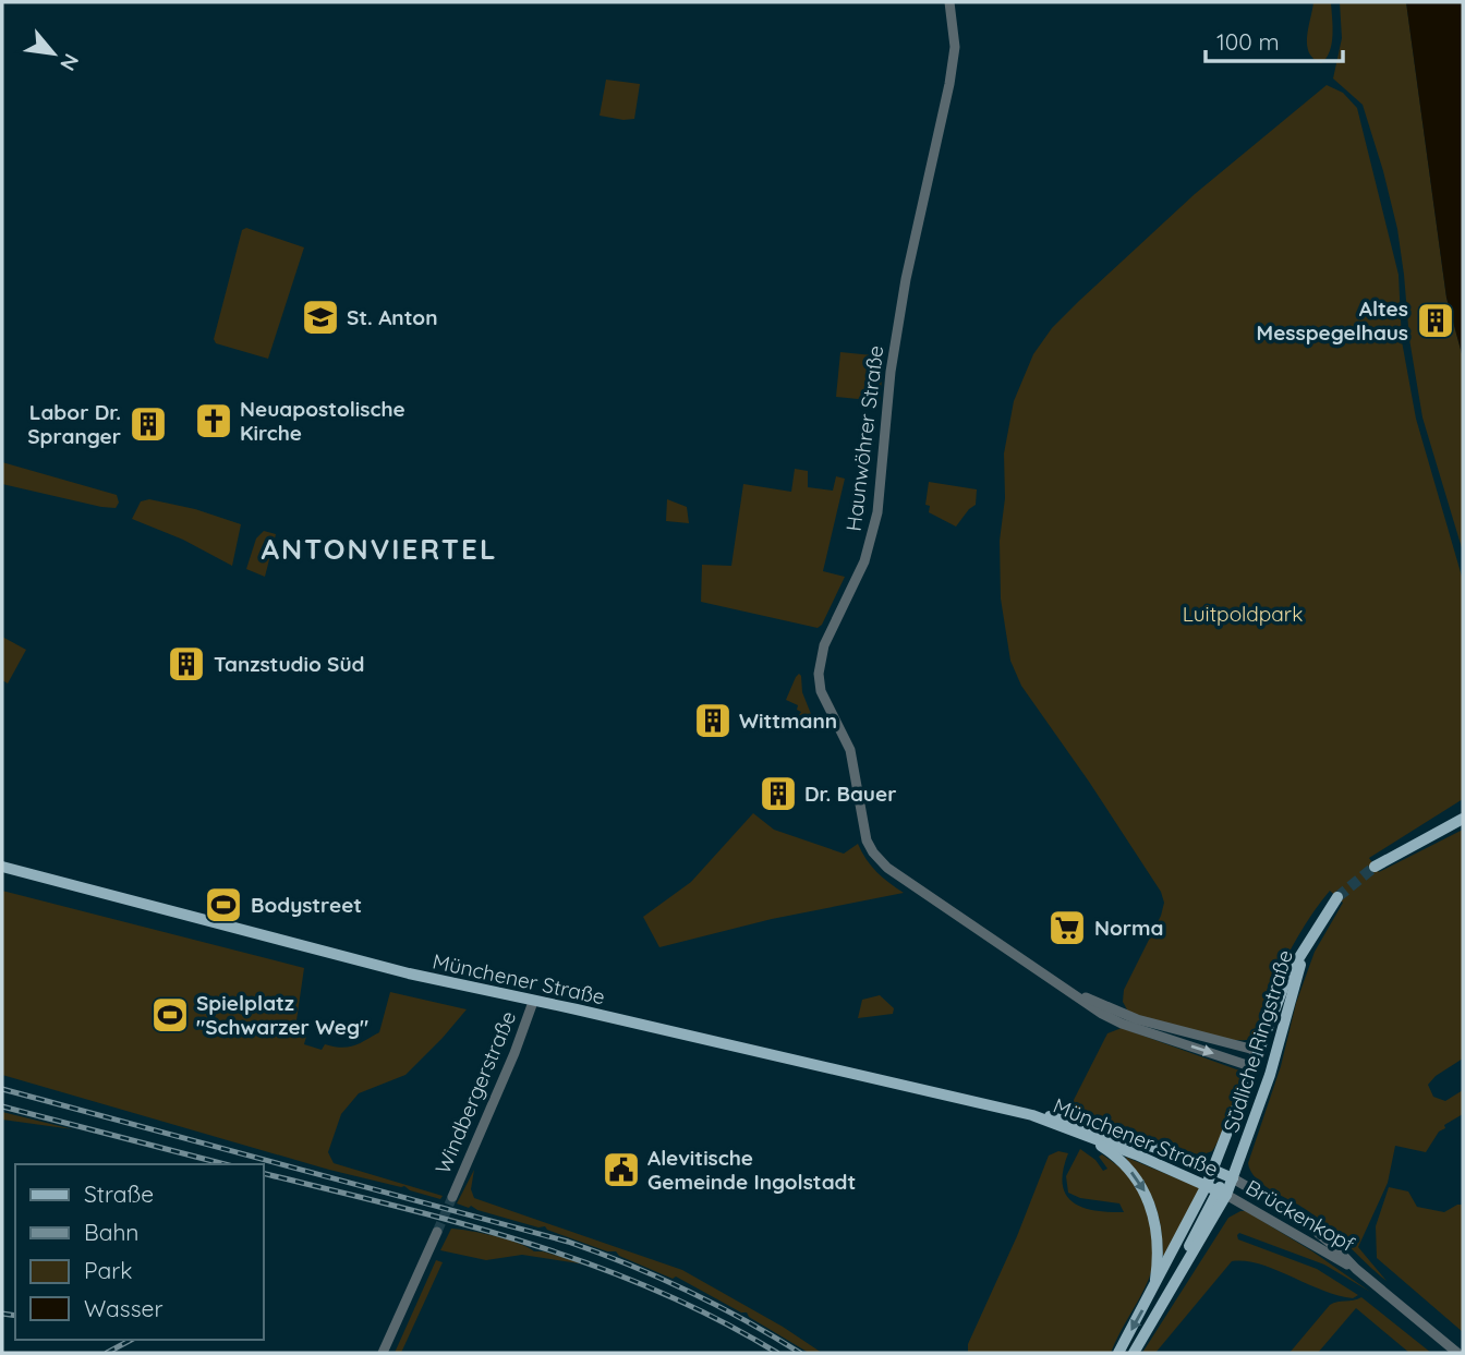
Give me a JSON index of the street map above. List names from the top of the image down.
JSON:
{
  "streets": {
    "main road": ["Münchener Straße", "Südliche Ringstraße"],
    "street": ["Haunwöhrer Straße", "Windbergerstraße", "Brückenkopf"]
  },
  "crossings": [
    ["Haunwöhrer Straße", "Südliche Ringstraße"],
    ["Münchener Straße", "Südliche Ringstraße"],
    ["Münchener Straße", "Windbergerstraße"],
    ["Münchener Straße", "Brückenkopf"],
    ["Südliche Ringstraße", "Brückenkopf"]
  ],
  "districts": ["ANTONVIERTEL"],
  "parks": ["Luitpoldpark"],
  "places": {
    "school or university": ["St. Anton"],
    "building": [
      "Altes Messpegelhaus",
      "Labor Dr. Spranger",
      "Tanzstudio Süd",
      "Wittmann",
      "Dr. Bauer"
    ],
    "church": ["Neuapostolische Kirche"],
    "sports": ["Bodystreet", "Spielplatz \"Schwarzer Weg\""],
    "supermarket": ["Norma"],
    "public building": ["Alevitische Gemeinde Ingolstadt"]
  },
  "legend": [
    "Straße",
    "Bahn",
    "Park",
    "Wasser"
  ],
  "scale_bar": "100 m",
  "north": "bottom right"
}
